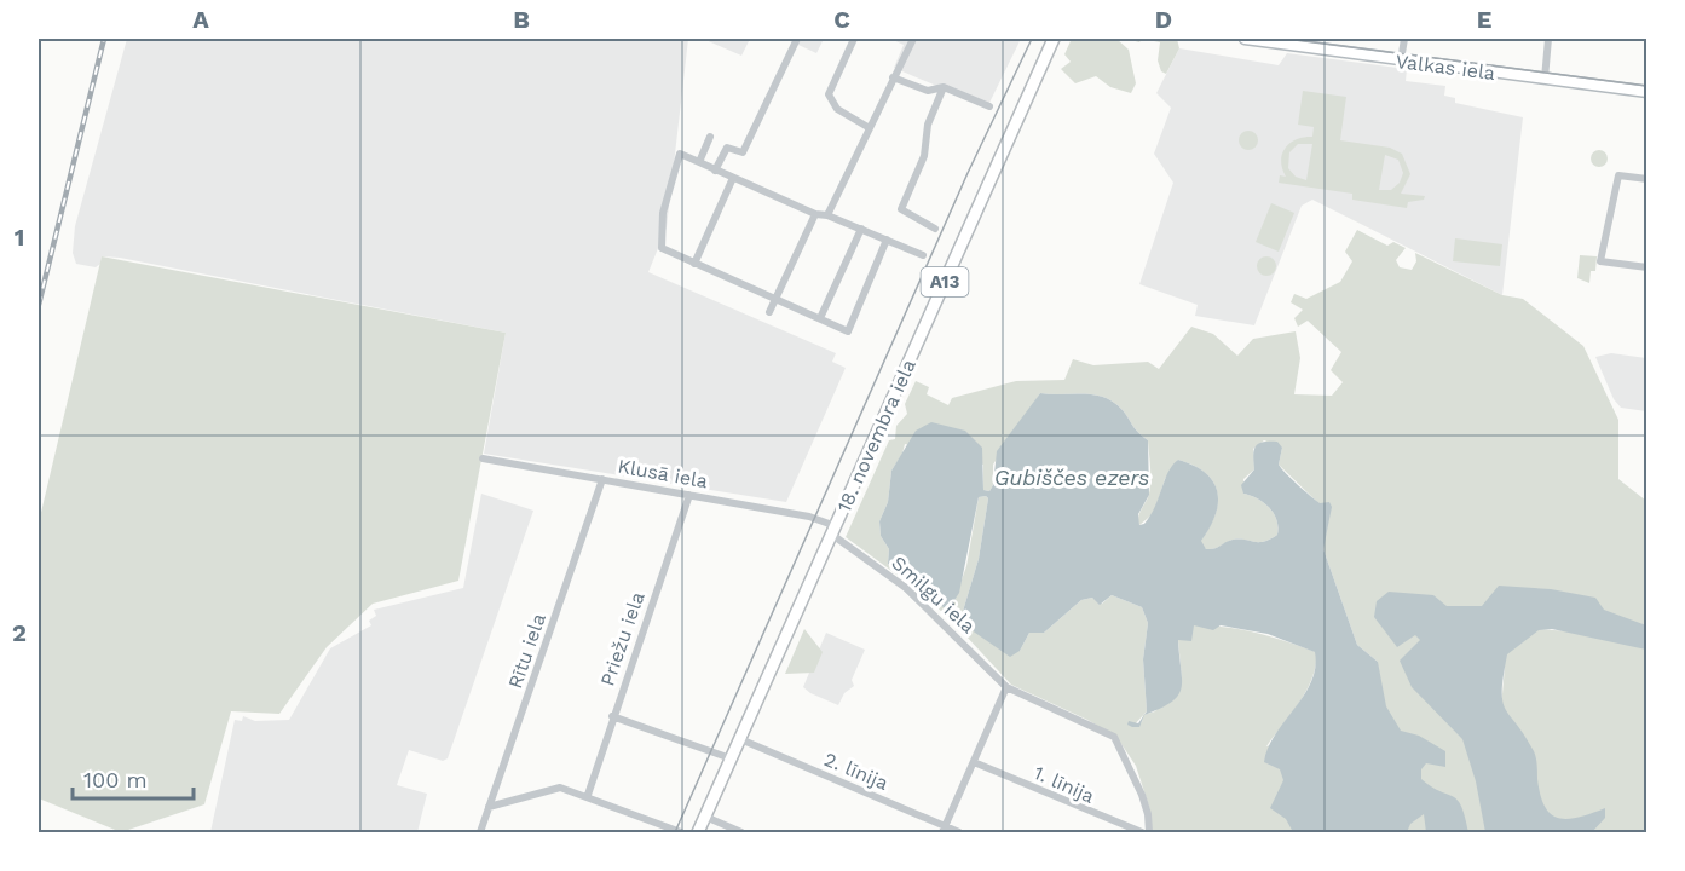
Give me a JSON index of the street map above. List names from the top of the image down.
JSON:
{
  "streets": {
    "main road": ["A13", "18. novembra iela"],
    "street": [
      "Valkas iela",
      "Klusā iela",
      "Smilgu iela",
      "Priežu iela",
      "Rītu iela",
      "2. līnija",
      "1. līnija"
    ]
  },
  "crossings": [
    ["18. novembra iela", "Klusā iela"],
    ["18. novembra iela", "Smilgu iela"],
    ["18. novembra iela", "2. līnija"],
    ["Klusā iela", "Smilgu iela"],
    ["Klusā iela", "Priežu iela"],
    ["Klusā iela", "Rītu iela"]
  ],
  "water": ["Gubiščes ezers"],
  "scale_bar": "100 m",
  "grid": {
    "columns": [
      "A",
      "B",
      "C",
      "D",
      "E"
    ],
    "rows": ["1", "2"]
  }
}
